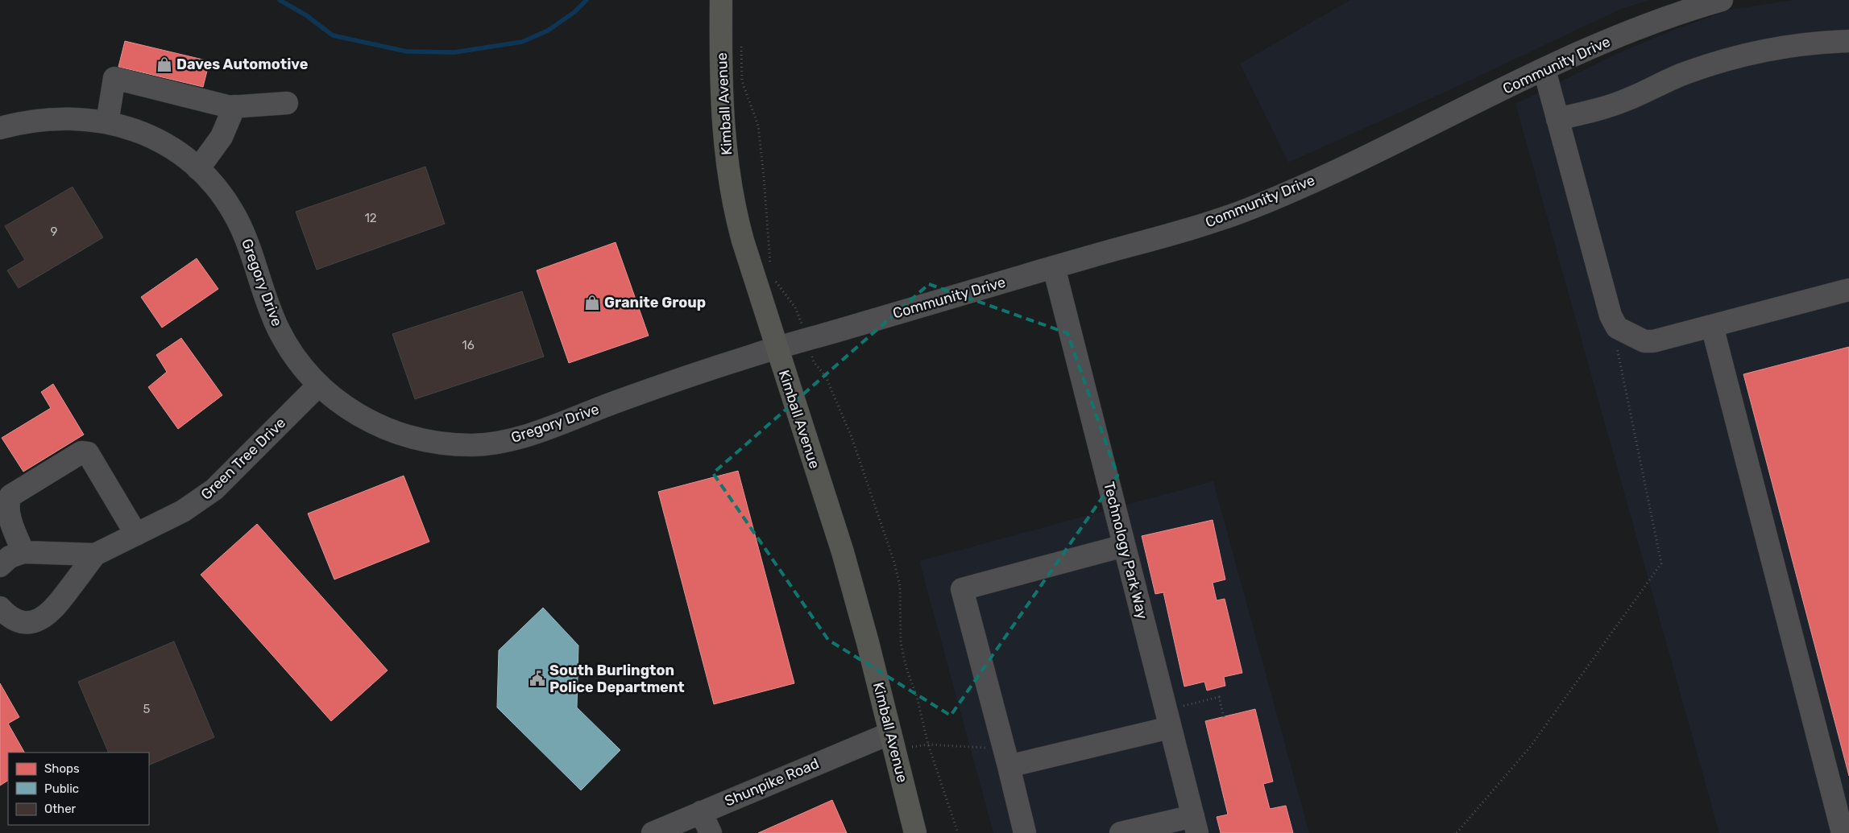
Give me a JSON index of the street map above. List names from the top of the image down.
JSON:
{
  "streets": {
    "main road": ["Kimball Avenue"],
    "street": [
      "Community Drive",
      "Gregory Drive",
      "Green Tree Drive",
      "Technology Park Way",
      "Shunpike Road"
    ]
  },
  "crossings": [
    ["Community Drive", "Kimball Avenue"],
    ["Community Drive", "Gregory Drive"],
    ["Community Drive", "Technology Park Way"],
    ["Kimball Avenue", "Shunpike Road"],
    ["Gregory Drive", "Green Tree Drive"]
  ],
  "places": {
    "shop": ["Daves Automotive", "Granite Group"],
    "public building": ["South Burlington Police Department"]
  },
  "house_numbers": [
    "12",
    "9",
    "16",
    "5"
  ],
  "legend": ["Shops", "Public", "Other"]
}
